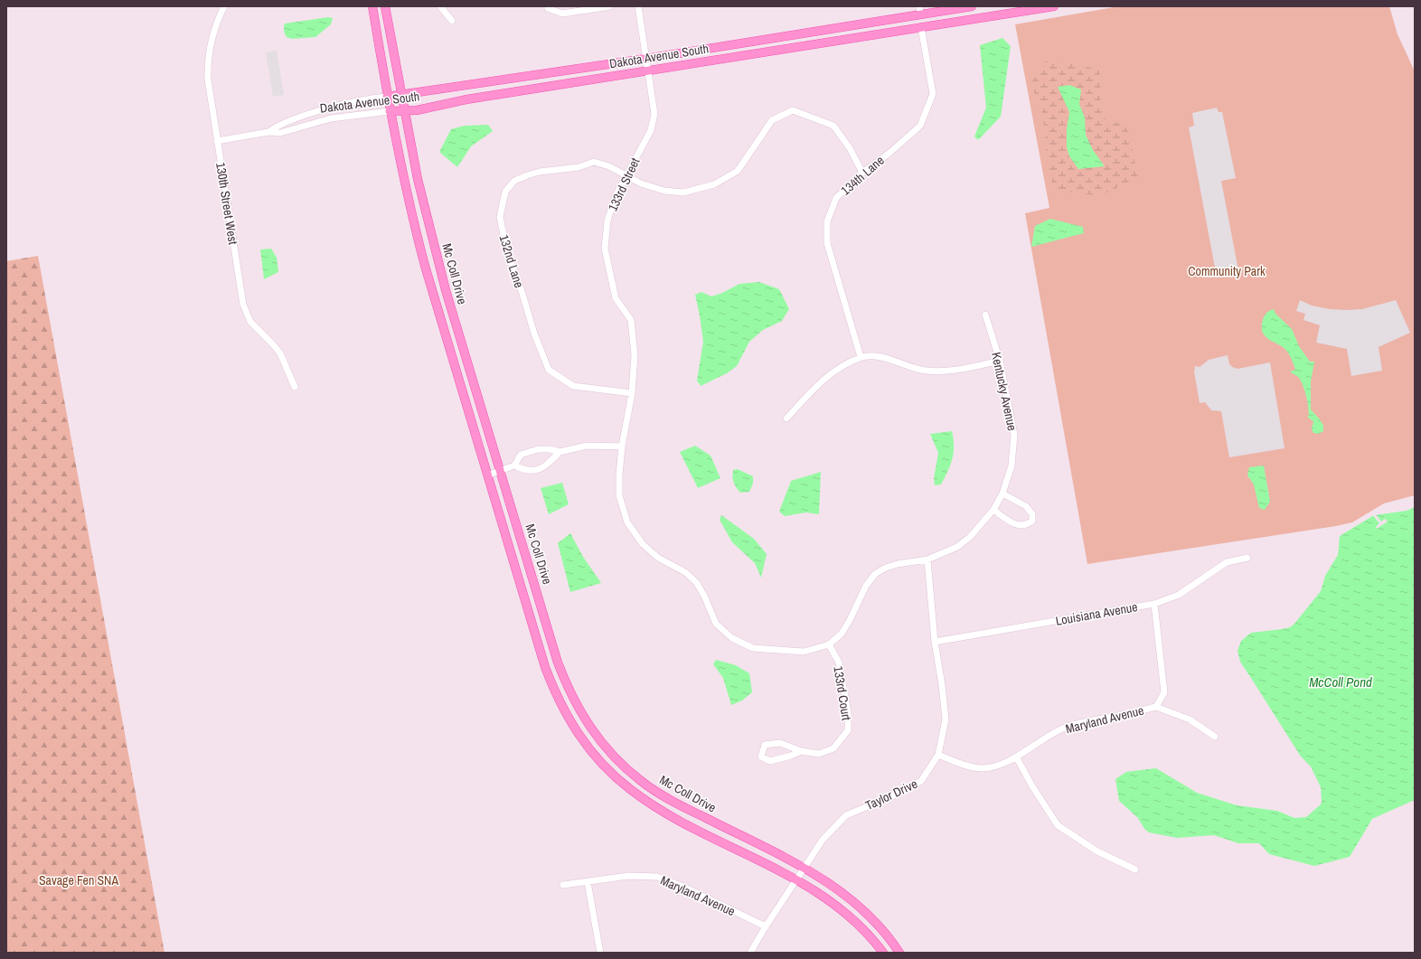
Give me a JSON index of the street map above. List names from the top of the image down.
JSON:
{
  "streets": {
    "main road": ["Dakota Avenue South", "Mc Coll Drive"],
    "street": [
      "134th Lane",
      "133rd Street",
      "130th Street West",
      "132nd Lane",
      "Kentucky Avenue",
      "Louisiana Avenue",
      "133rd Court",
      "Maryland Avenue",
      "Taylor Drive"
    ]
  },
  "crossings": [
    ["Dakota Avenue South", "134th Lane"],
    ["Dakota Avenue South", "133rd Street"],
    ["Dakota Avenue South", "130th Street West"],
    ["Dakota Avenue South", "Mc Coll Drive"],
    ["134th Lane", "132nd Lane"],
    ["133rd Street", "132nd Lane"],
    ["133rd Street", "Kentucky Avenue"],
    ["Mc Coll Drive", "Taylor Drive"],
    ["Kentucky Avenue", "133rd Court"],
    ["Kentucky Avenue", "Taylor Drive"],
    ["Louisiana Avenue", "Maryland Avenue"],
    ["Louisiana Avenue", "Taylor Drive"],
    ["Maryland Avenue", "Taylor Drive"]
  ],
  "water": ["McColl Pond"],
  "parks": ["Community Park", "Savage Fen SNA"]
}
